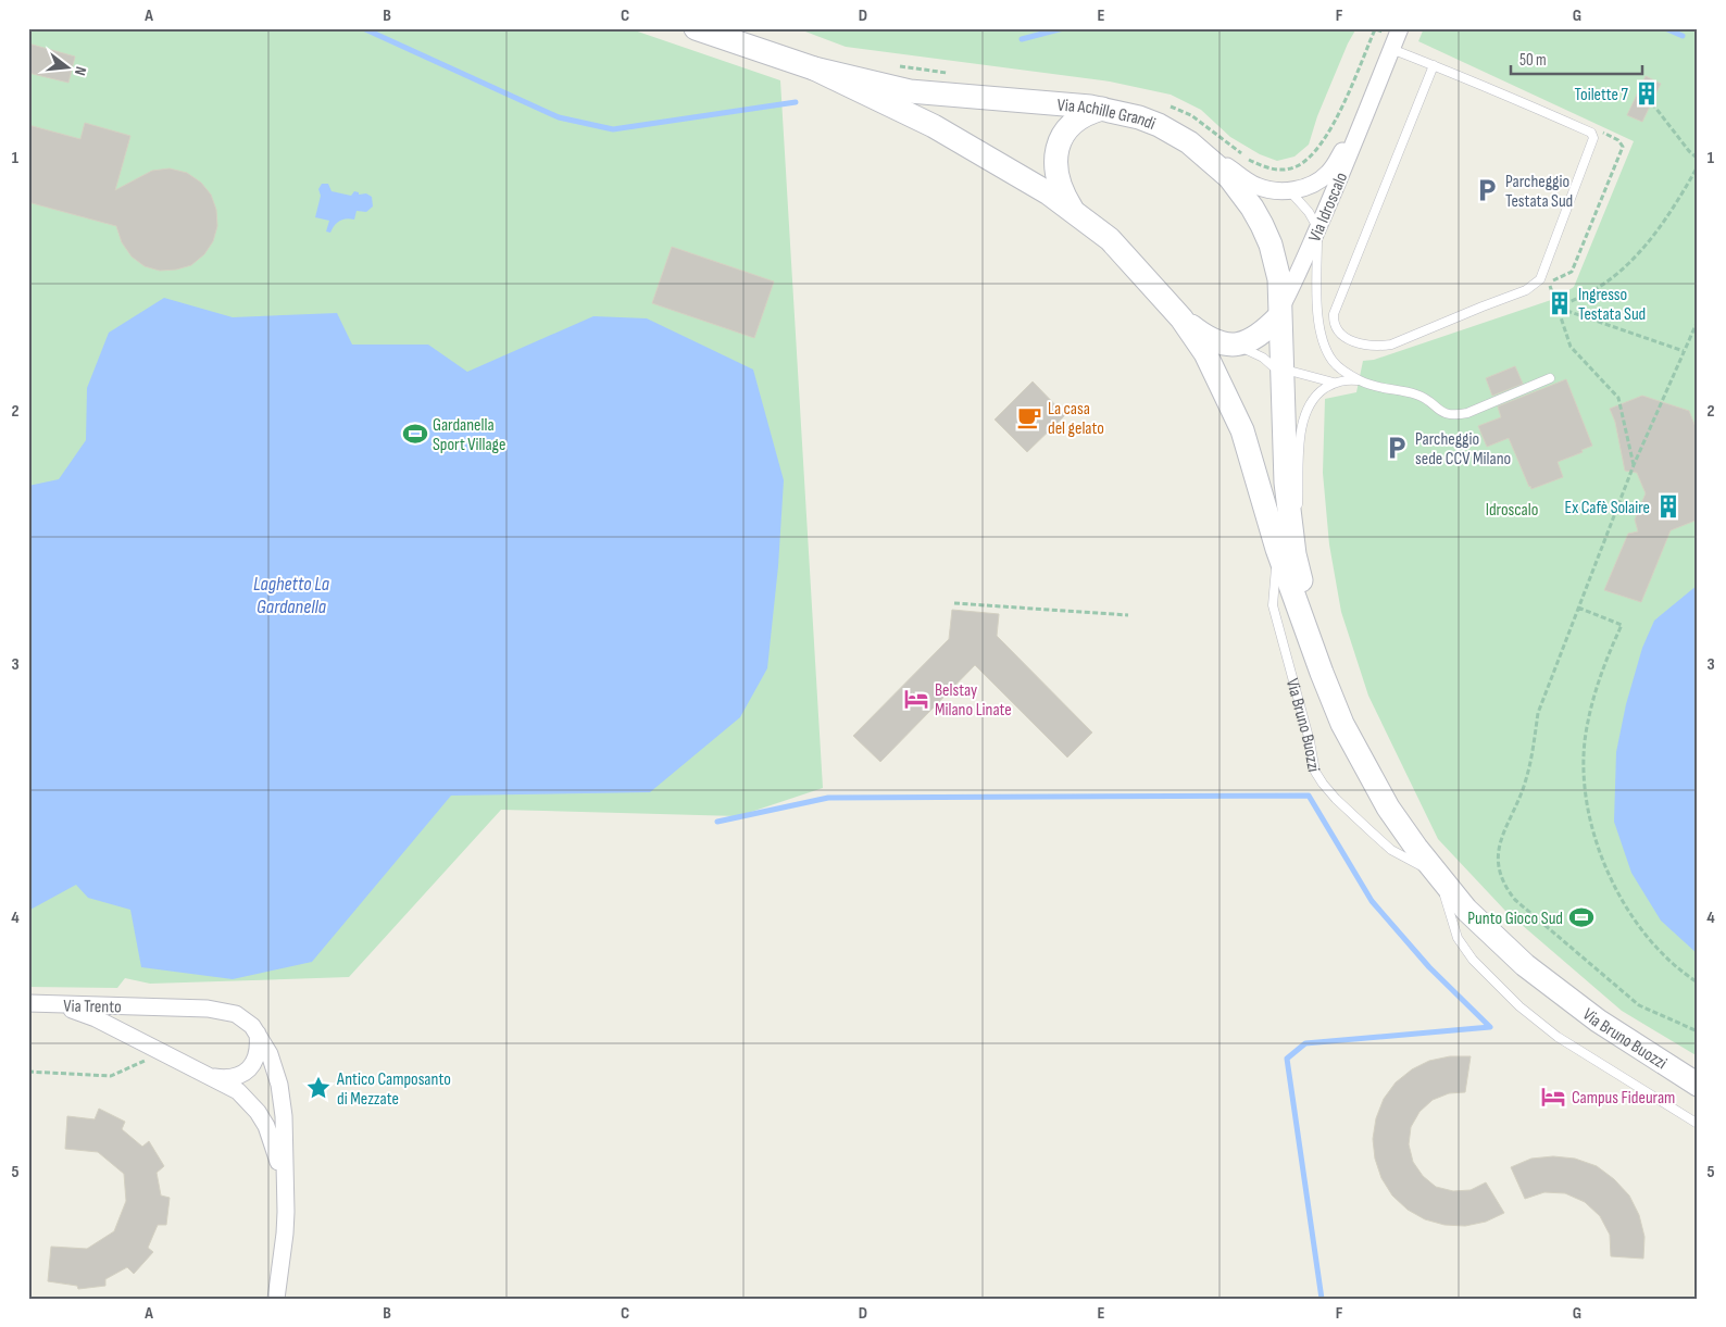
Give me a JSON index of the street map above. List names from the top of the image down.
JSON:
{
  "streets": {
    "main road": ["Via Achille Grandi", "Via Bruno Buozzi"],
    "street": ["Via Idroscalo", "Via Trento"]
  },
  "crossings": [
    ["Via Achille Grandi", "Via Idroscalo"],
    ["Via Achille Grandi", "Via Bruno Buozzi"],
    ["Via Idroscalo", "Via Bruno Buozzi"]
  ],
  "water": ["Laghetto La Gardanella"],
  "parks": ["Idroscalo"],
  "places": {
    "building": ["Toilette 7", "Ingresso Testata Sud", "Ex Cafè Solaire"],
    "parking": ["Parcheggio Testata Sud", "Parcheggio sede CCV Milano"],
    "cafe": ["La casa del gelato"],
    "sports": ["Gardanella Sport Village", "Punto Gioco Sud"],
    "hotel": ["Belstay Milano Linate", "Campus Fideuram"],
    "place": ["Antico Camposanto di Mezzate"]
  },
  "scale_bar": "50 m",
  "north": "right",
  "grid": {
    "columns": [
      "A",
      "B",
      "C",
      "D",
      "E",
      "F",
      "G"
    ],
    "rows": [
      "1",
      "2",
      "3",
      "4",
      "5"
    ]
  }
}
